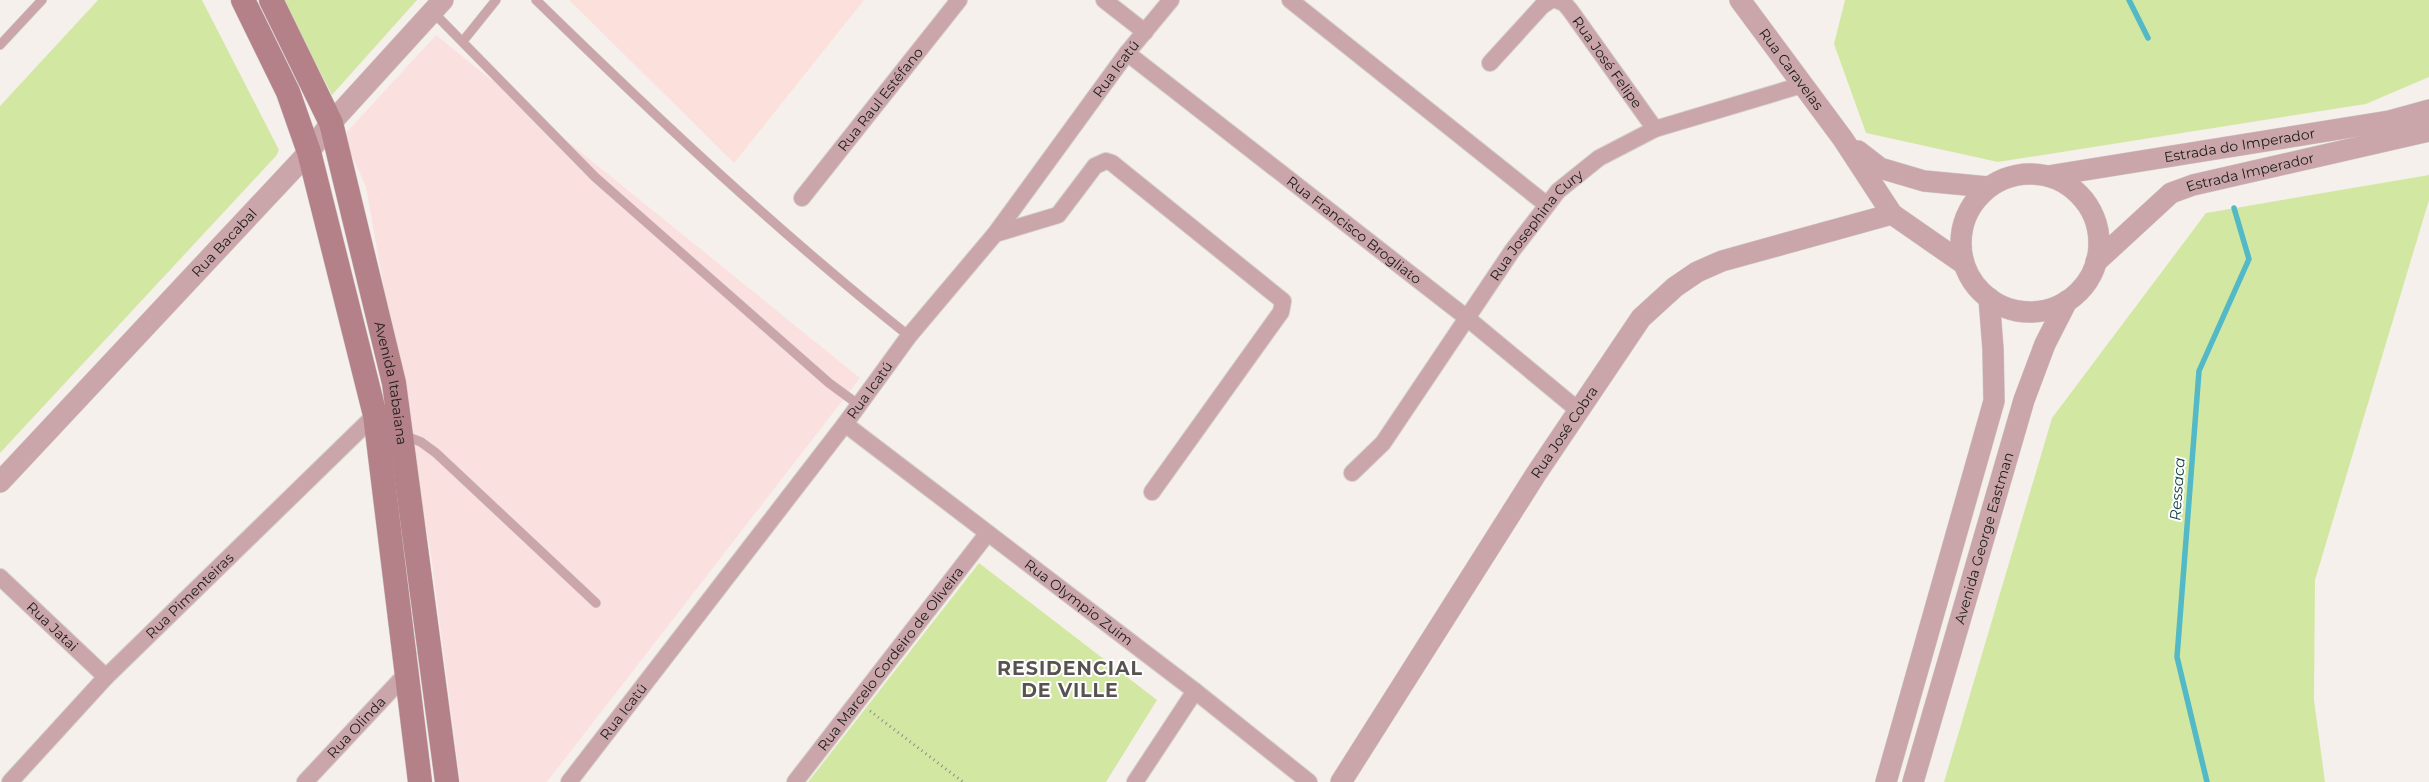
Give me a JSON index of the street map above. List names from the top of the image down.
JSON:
{
  "streets": {
    "main road": ["Avenida Itabaiana"],
    "street": [
      "Rua José Felipe",
      "Rua Caravelas",
      "Rua Icatú",
      "Rua Raul Estéfano",
      "Estrada do Imperador",
      "Estrada Imperador",
      "Rua Josephina Cury",
      "Rua Francisco Brogliato",
      "Rua Bacabal",
      "Rua José Cobra",
      "Avenida George Eastman",
      "Rua Pimenteiras",
      "Rua Olympio Zuim",
      "Rua Jatai",
      "Rua Marcelo Cordeiro de Oliveira",
      "Rua Olinda"
    ]
  },
  "crossings": [
    ["Rua José Felipe", "Rua Josephina Cury"],
    ["Rua Caravelas", "Rua Josephina Cury"],
    ["Rua Icatú", "Rua Francisco Brogliato"],
    ["Rua Icatú", "Rua Olympio Zuim"],
    ["Estrada do Imperador", "Estrada Imperador"],
    ["Estrada do Imperador", "Avenida George Eastman"],
    ["Estrada Imperador", "Avenida George Eastman"],
    ["Rua Josephina Cury", "Rua Francisco Brogliato"],
    ["Rua Francisco Brogliato", "Rua José Cobra"],
    ["Rua Bacabal", "Avenida Itabaiana"],
    ["Avenida Itabaiana", "Rua Pimenteiras"],
    ["Avenida Itabaiana", "Rua Olinda"],
    ["Rua Pimenteiras", "Rua Jatai"],
    ["Rua Olympio Zuim", "Rua Marcelo Cordeiro de Oliveira"]
  ],
  "districts": ["RESIDENCIAL DE VILLE"],
  "water": ["Ressaca"]
}
